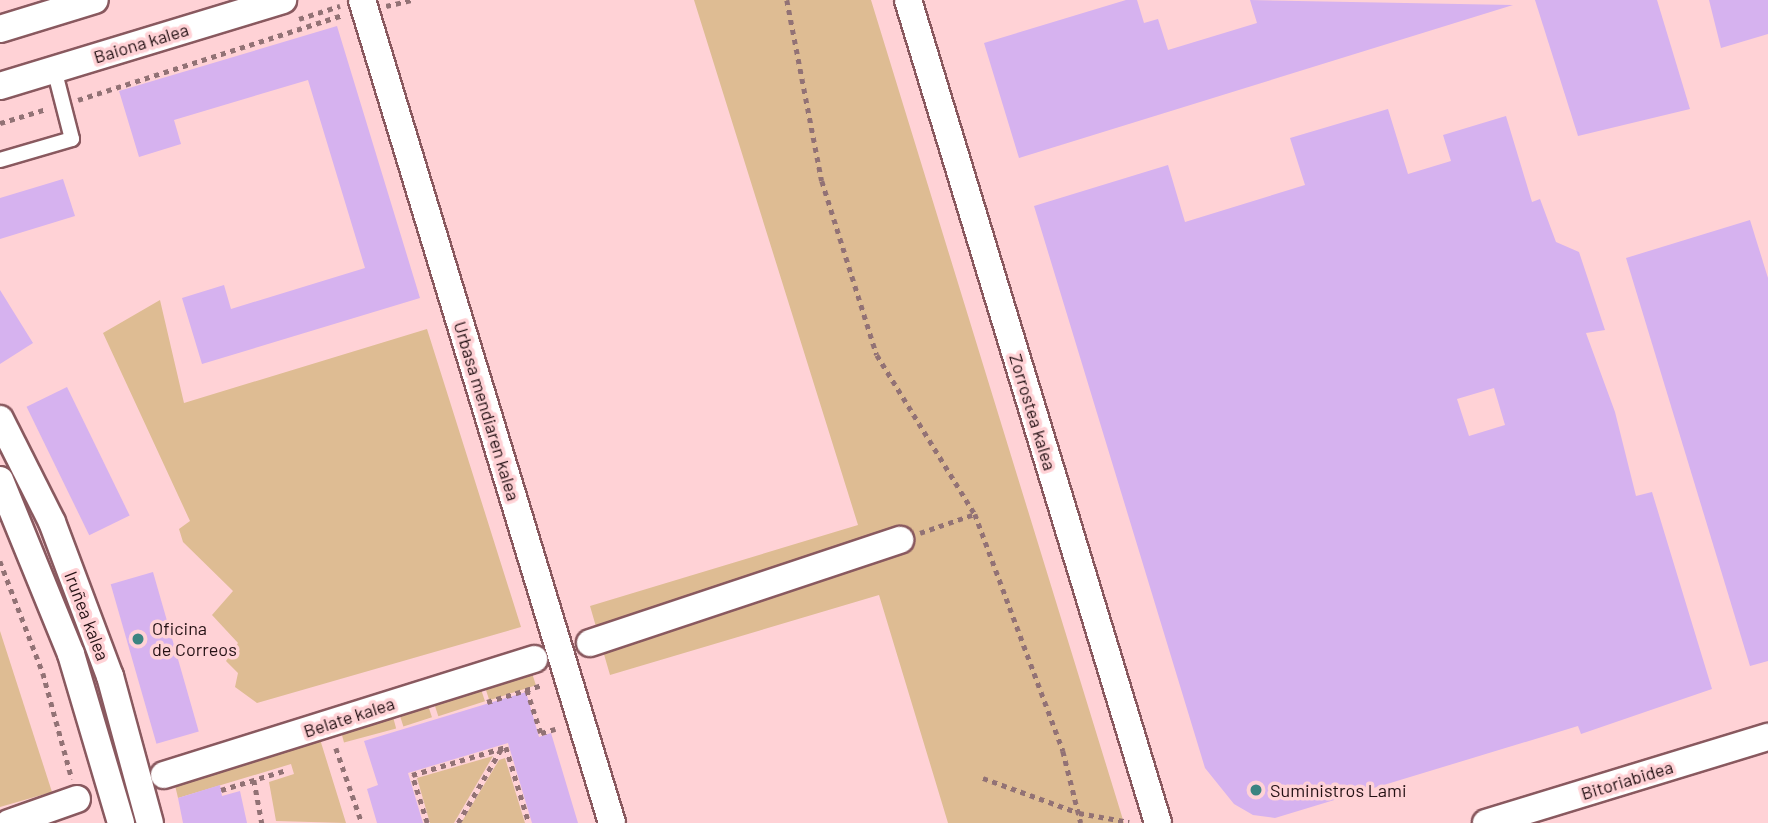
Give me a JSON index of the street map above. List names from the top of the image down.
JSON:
{
  "streets": {
    "street": [
      "Baiona kalea",
      "Urbasa mendiaren kalea",
      "Zorrostea kalea",
      "Iruñea kalea",
      "Belate kalea",
      "Bitoriabidea"
    ]
  },
  "places": ["Oficina de Correos", "Suministros Lami"]
}
